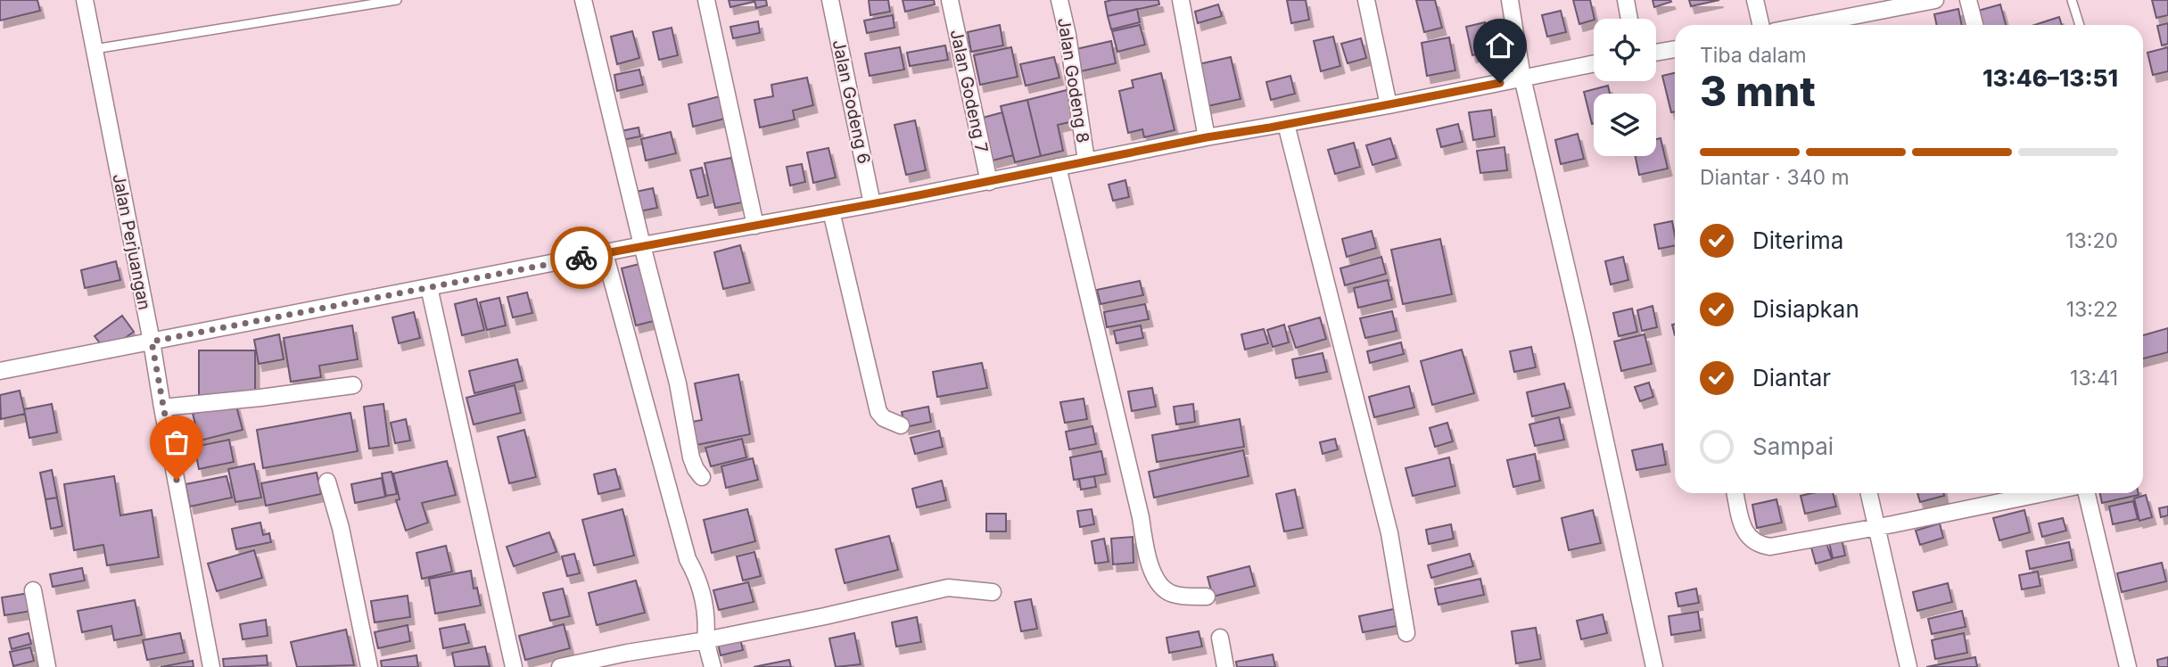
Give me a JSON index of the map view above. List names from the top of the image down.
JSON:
{
  "streets": {
    "street": [
      "Jalan Godeng 8",
      "Jalan Godeng 7",
      "Jalan Godeng 6",
      "Jalan Perjuangan"
    ]
  },
  "page": {
    "heading": ["3 mnt", "Tiba dalam", "13:46–13:51"],
    "bar": "Diantar · 340 m",
    "list": [
      ["Diterima", "13:20"],
      ["Disiapkan", "13:22"],
      ["Diantar", "13:41"],
      "Sampai"
    ]
  }
}
